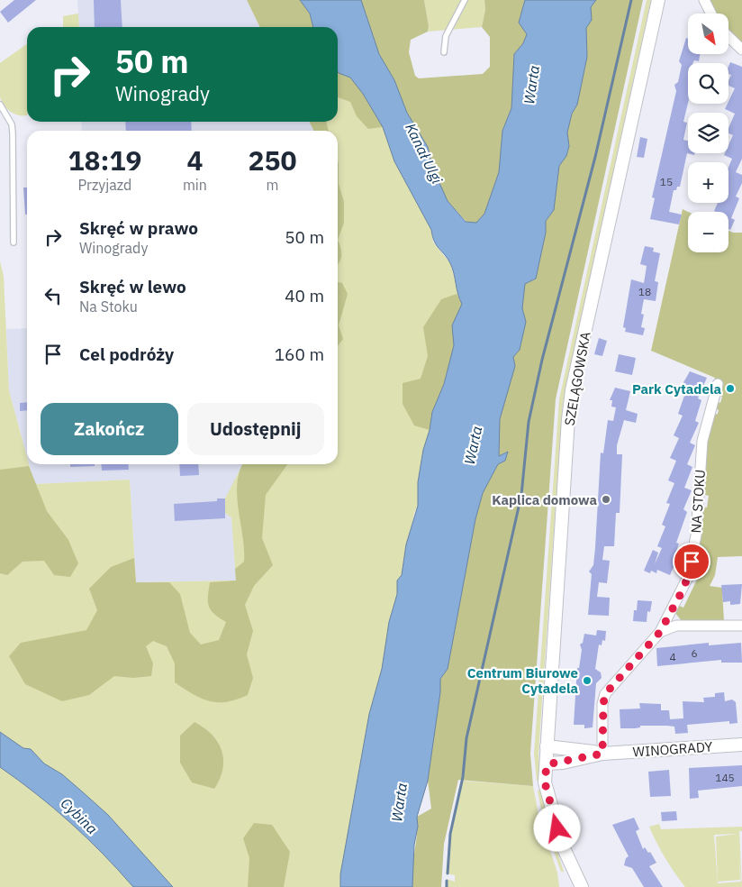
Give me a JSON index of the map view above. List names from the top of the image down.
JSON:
{
  "streets": {
    "street": ["SZELĄGOWSKA", "NA STOKU", "WINOGRADY"]
  },
  "crossings": [
    ["SZELĄGOWSKA", "WINOGRADY"],
    ["NA STOKU", "WINOGRADY"]
  ],
  "water": ["Warta", "Kanał Ulgi", "Cybina"],
  "places": ["Park Cytadela", "Kaplica domowa", "Centrum Biurowe Cytadela"],
  "house_numbers": [
    "15",
    "18",
    "6",
    "4",
    "145"
  ],
  "north": "bottom right",
  "page": {
    "map_buttons": ["+", "−"],
    "turn": ["50 m", "Winogrady"],
    "eta": [
      "18:19",
      "Przyjazd",
      "4",
      "min",
      "250",
      "m"
    ],
    "list": [
      {
        "name": "Skręć w prawo",
        "note": "Winogrady",
        "value": "50 m"
      },
      {
        "name": "Skręć w lewo",
        "note": "Na Stoku",
        "value": "40 m"
      },
      {
        "name": "Cel podróży",
        "value": "160 m"
      }
    ],
    "buttons": ["Zakończ", "Udostępnij"]
  }
}
